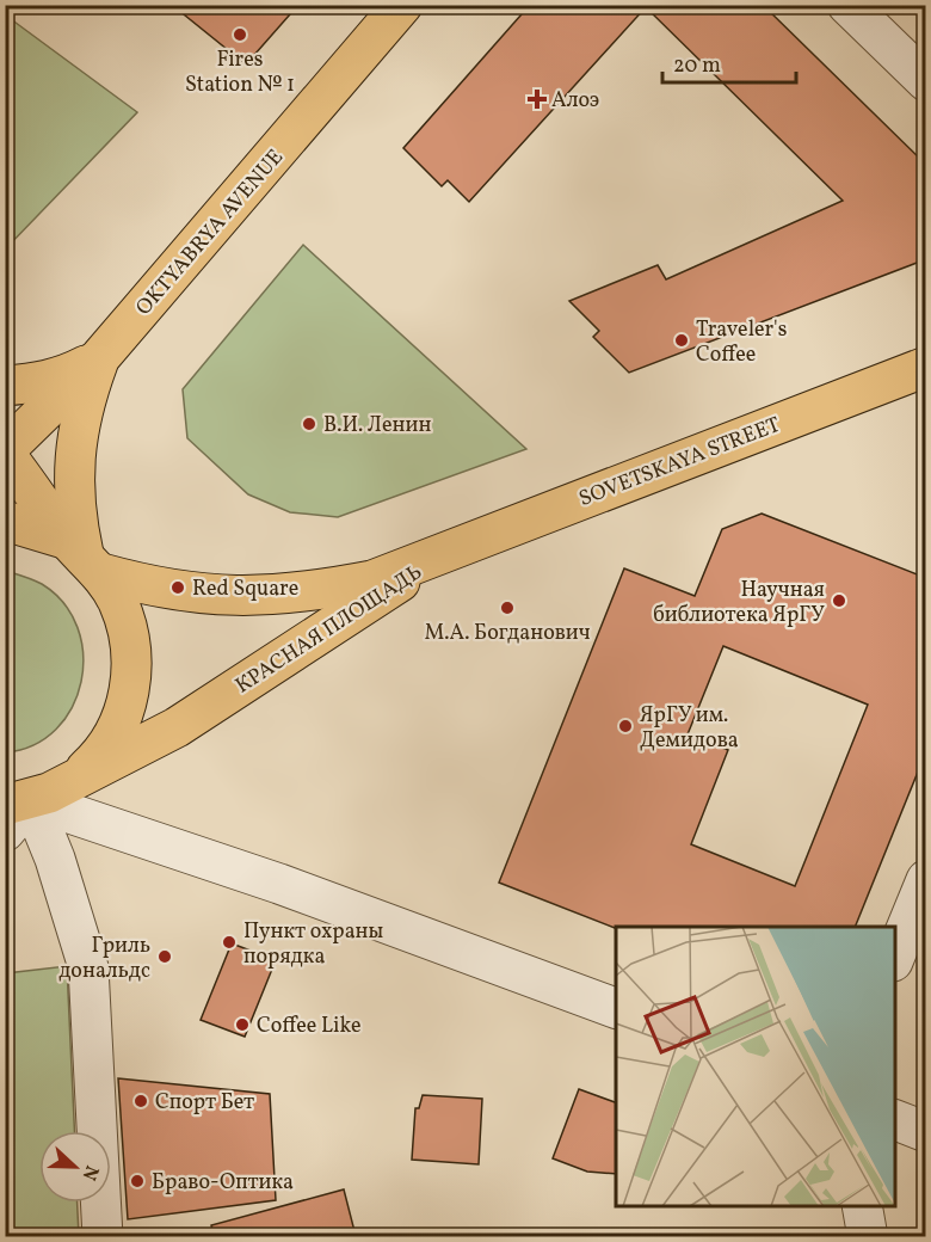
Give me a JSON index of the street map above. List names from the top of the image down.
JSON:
{
  "streets": {
    "main road": ["OKTYABRYA AVENUE", "SOVETSKAYA STREET", "КРАСНАЯ ПЛОЩАДЬ"]
  },
  "crossings": [
    ["OKTYABRYA AVENUE", "КРАСНАЯ ПЛОЩАДЬ"],
    ["SOVETSKAYA STREET", "КРАСНАЯ ПЛОЩАДЬ"]
  ],
  "places": {
    "other": [
      "Fires Station № 1",
      "Traveler's Coffee",
      "В.И. Ленин",
      "Red Square",
      "Научная библиотека ЯрГУ",
      "М.А. Богданович",
      "ЯрГУ им. Демидова",
      "Пункт охраны порядка",
      "Гриль дональдс",
      "Coffee Like",
      "Спорт Бет",
      "Браво-Оптика"
    ],
    "health": ["Алоэ"]
  },
  "scale_bar": "20 m",
  "north": "right"
}
